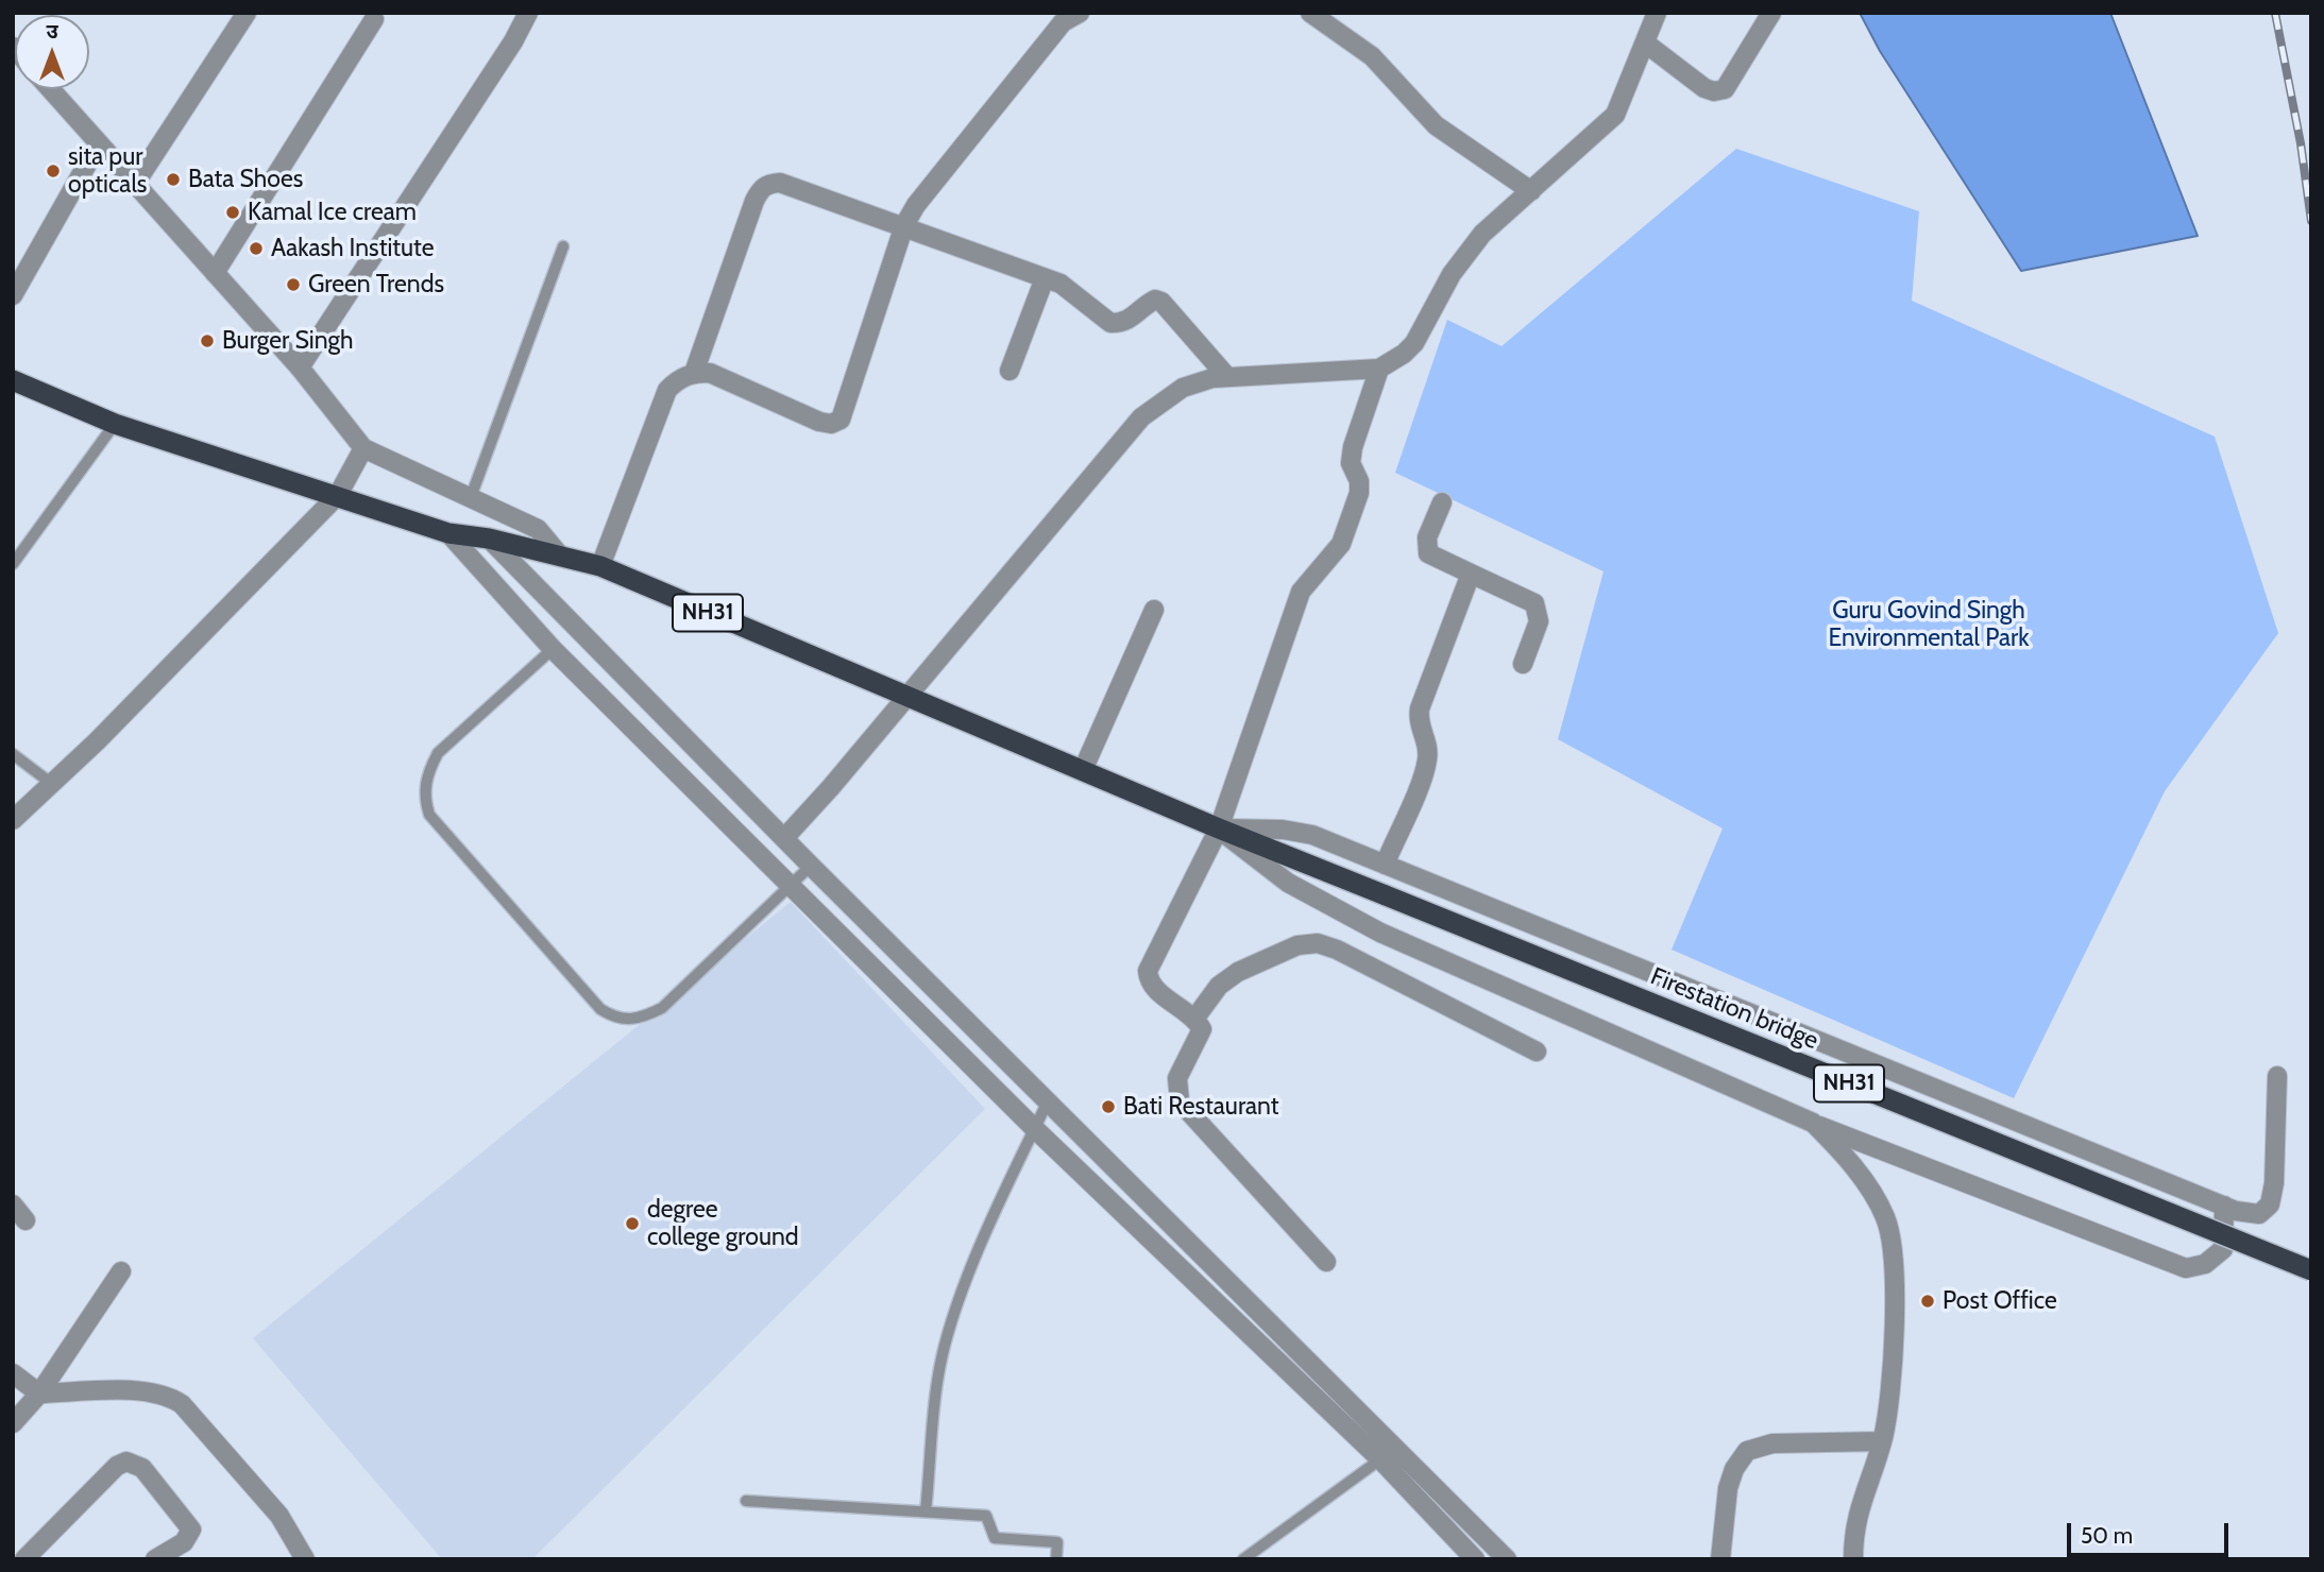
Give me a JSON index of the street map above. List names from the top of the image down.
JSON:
{
  "streets": {
    "highway": ["NH31", "Firestation bridge"]
  },
  "crossings": [
    ["NH31", "Firestation bridge"]
  ],
  "parks": ["Guru Govind Singh Environmental Park"],
  "places": [
    "sita pur opticals",
    "Bata Shoes",
    "Kamal Ice cream",
    "Aakash Institute",
    "Green Trends",
    "Burger Singh",
    "Bati Restaurant",
    "degree college ground",
    "Post Office"
  ],
  "scale_bar": "50 m",
  "north": "top"
}
